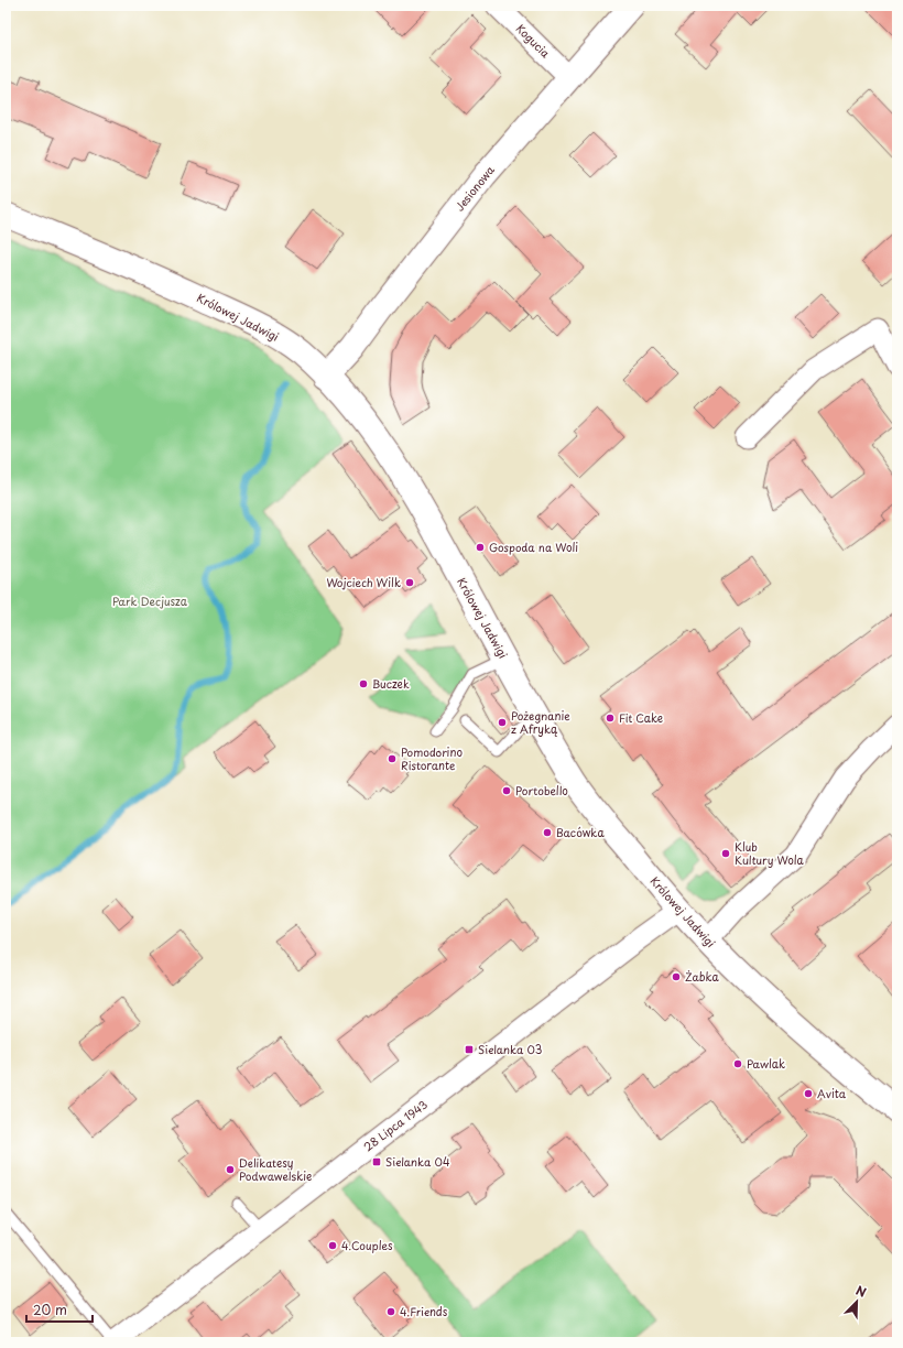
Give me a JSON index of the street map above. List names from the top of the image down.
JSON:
{
  "streets": {
    "street": [
      "Kogucia",
      "Jesionowa",
      "Królowej Jadwigi",
      "28 Lipca 1943"
    ]
  },
  "crossings": [
    ["Kogucia", "Jesionowa"],
    ["Jesionowa", "Królowej Jadwigi"],
    ["Królowej Jadwigi", "28 Lipca 1943"]
  ],
  "parks": ["Park Decjusza"],
  "places": {
    "other": [
      "Gospoda na Woli",
      "Wojciech Wilk",
      "Buczek",
      "Fit Cake",
      "Pożegnanie z Afryką",
      "Pomodorino Ristorante",
      "Portobello",
      "Bacówka",
      "Klub Kultury Wola",
      "Żabka",
      "Pawlak",
      "Avita",
      "Delikatesy Podwawelskie",
      "4.Couples",
      "4.Friends"
    ],
    "transit": ["Sielanka 03", "Sielanka 04"]
  },
  "scale_bar": "20 m",
  "north": "top right"
}
